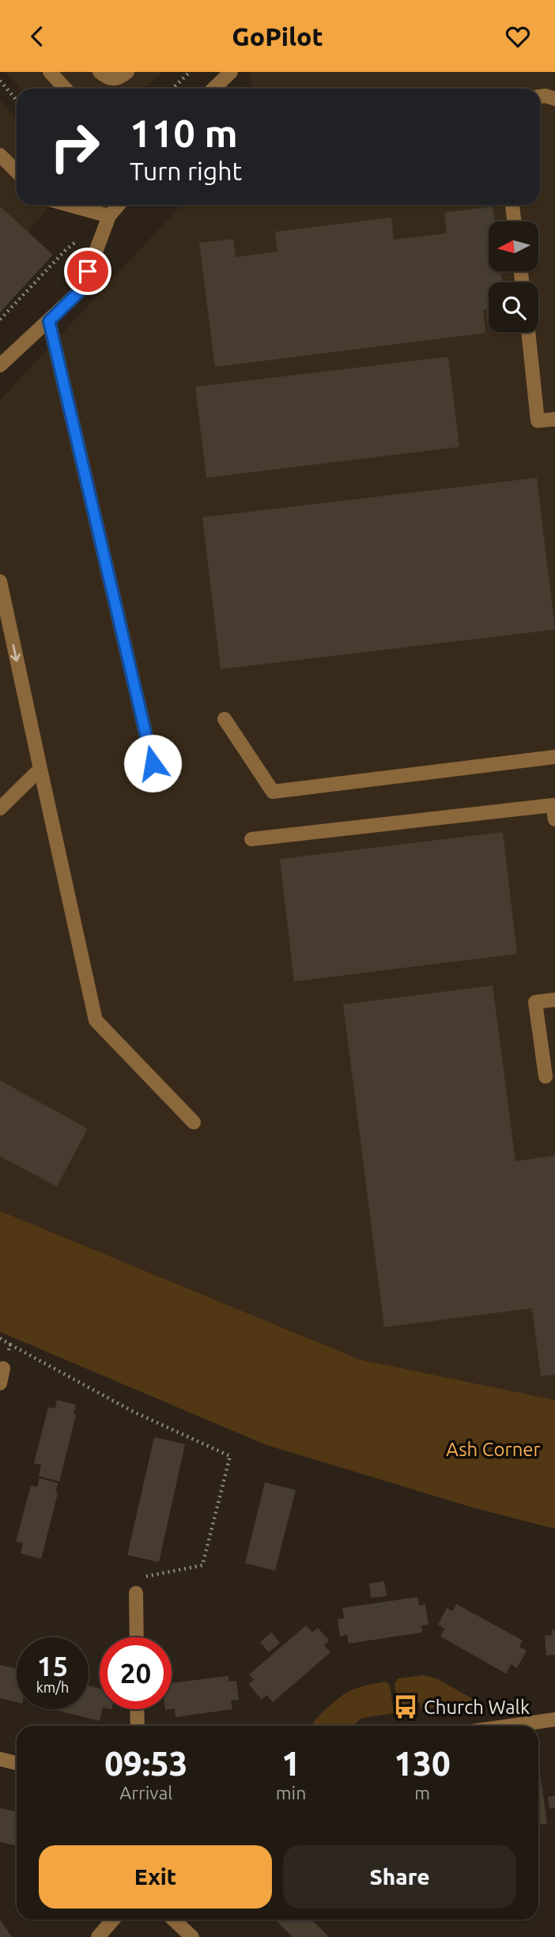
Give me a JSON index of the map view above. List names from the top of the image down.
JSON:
{
  "parks": ["Ash Corner"],
  "places": {
    "bus stop": ["Church Walk"]
  },
  "north": "left",
  "page": {
    "header": "GoPilot",
    "turn": ["110 m", "Turn right"],
    "speed": "15 km/h",
    "limit": "20",
    "eta": [
      "09:53",
      "Arrival",
      "1",
      "min",
      "130",
      "m"
    ],
    "buttons": ["Exit", "Share"]
  }
}
